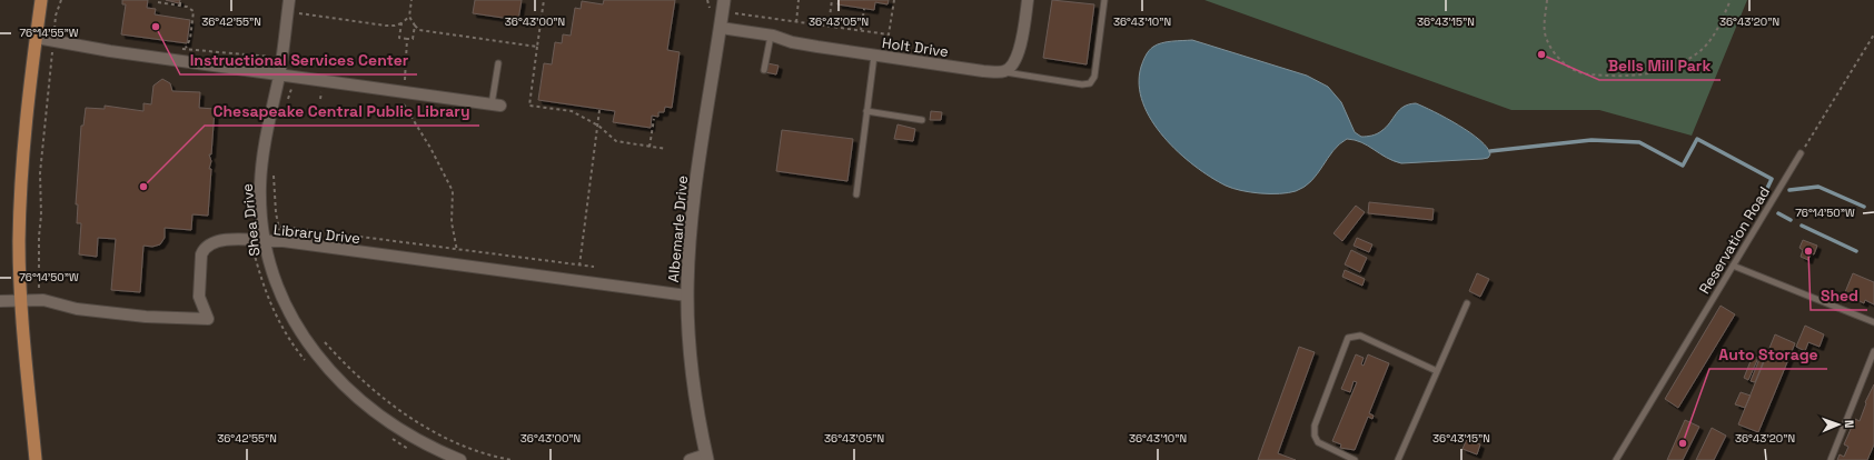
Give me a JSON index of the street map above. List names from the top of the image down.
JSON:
{
  "streets": {
    "street": [
      "Holt Drive",
      "Shea Drive",
      "Albemarle Drive",
      "Library Drive"
    ],
    "lane": ["Reservation Road"]
  },
  "crossings": [
    ["Holt Drive", "Albemarle Drive"],
    ["Shea Drive", "Library Drive"],
    ["Albemarle Drive", "Library Drive"]
  ],
  "places": [
    "Instructional Services Center",
    "Bells Mill Park",
    "Chesapeake Central Public Library",
    "Shed",
    "Auto Storage"
  ],
  "north": "right",
  "coordinates": [
    "36°42'55\"N",
    "36°43'00\"N",
    "36°43'05\"N",
    "36°43'10\"N",
    "36°43'15\"N",
    "36°43'20\"N",
    "76°14'55\"W",
    "76°14'50\"W"
  ]
}
